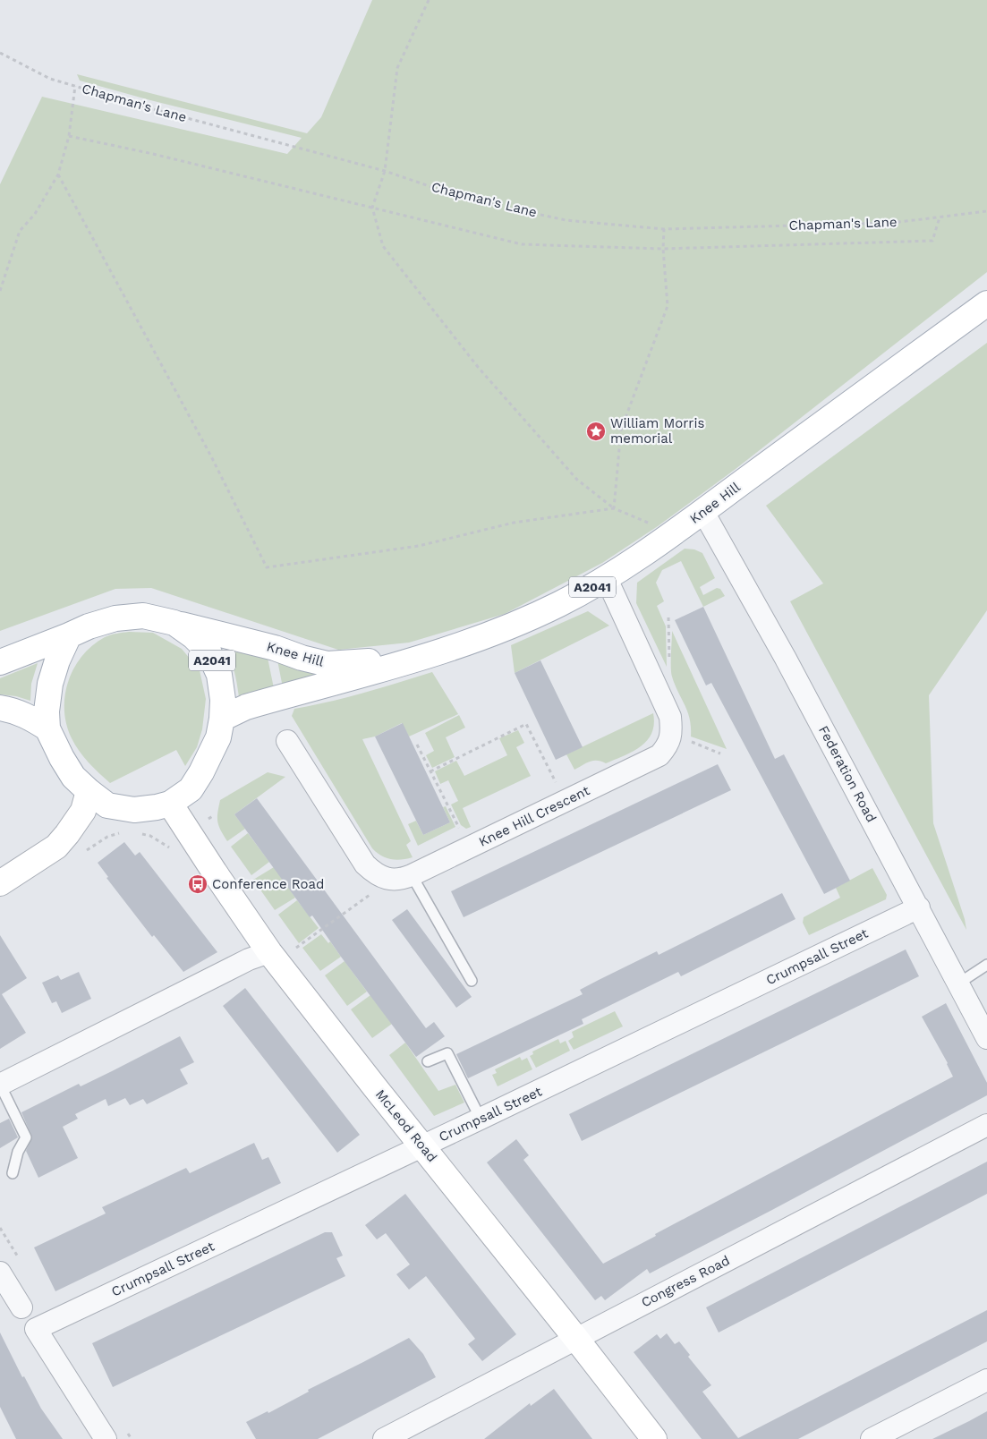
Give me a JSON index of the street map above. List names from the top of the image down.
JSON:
{
  "streets": {
    "main road": ["Knee Hill", "A2041", "McLeod Road"],
    "street": [
      "Federation Road",
      "Knee Hill Crescent",
      "Crumpsall Street",
      "Congress Road"
    ],
    "path": ["Chapman's Lane"]
  },
  "crossings": [
    ["Knee Hill", "A2041"],
    ["Knee Hill", "Federation Road"],
    ["Knee Hill", "McLeod Road"],
    ["Federation Road", "Crumpsall Street"],
    ["Crumpsall Street", "McLeod Road"],
    ["McLeod Road", "Congress Road"]
  ],
  "places": {
    "place": ["William Morris memorial"],
    "bus stop": ["Conference Road"]
  }
}
